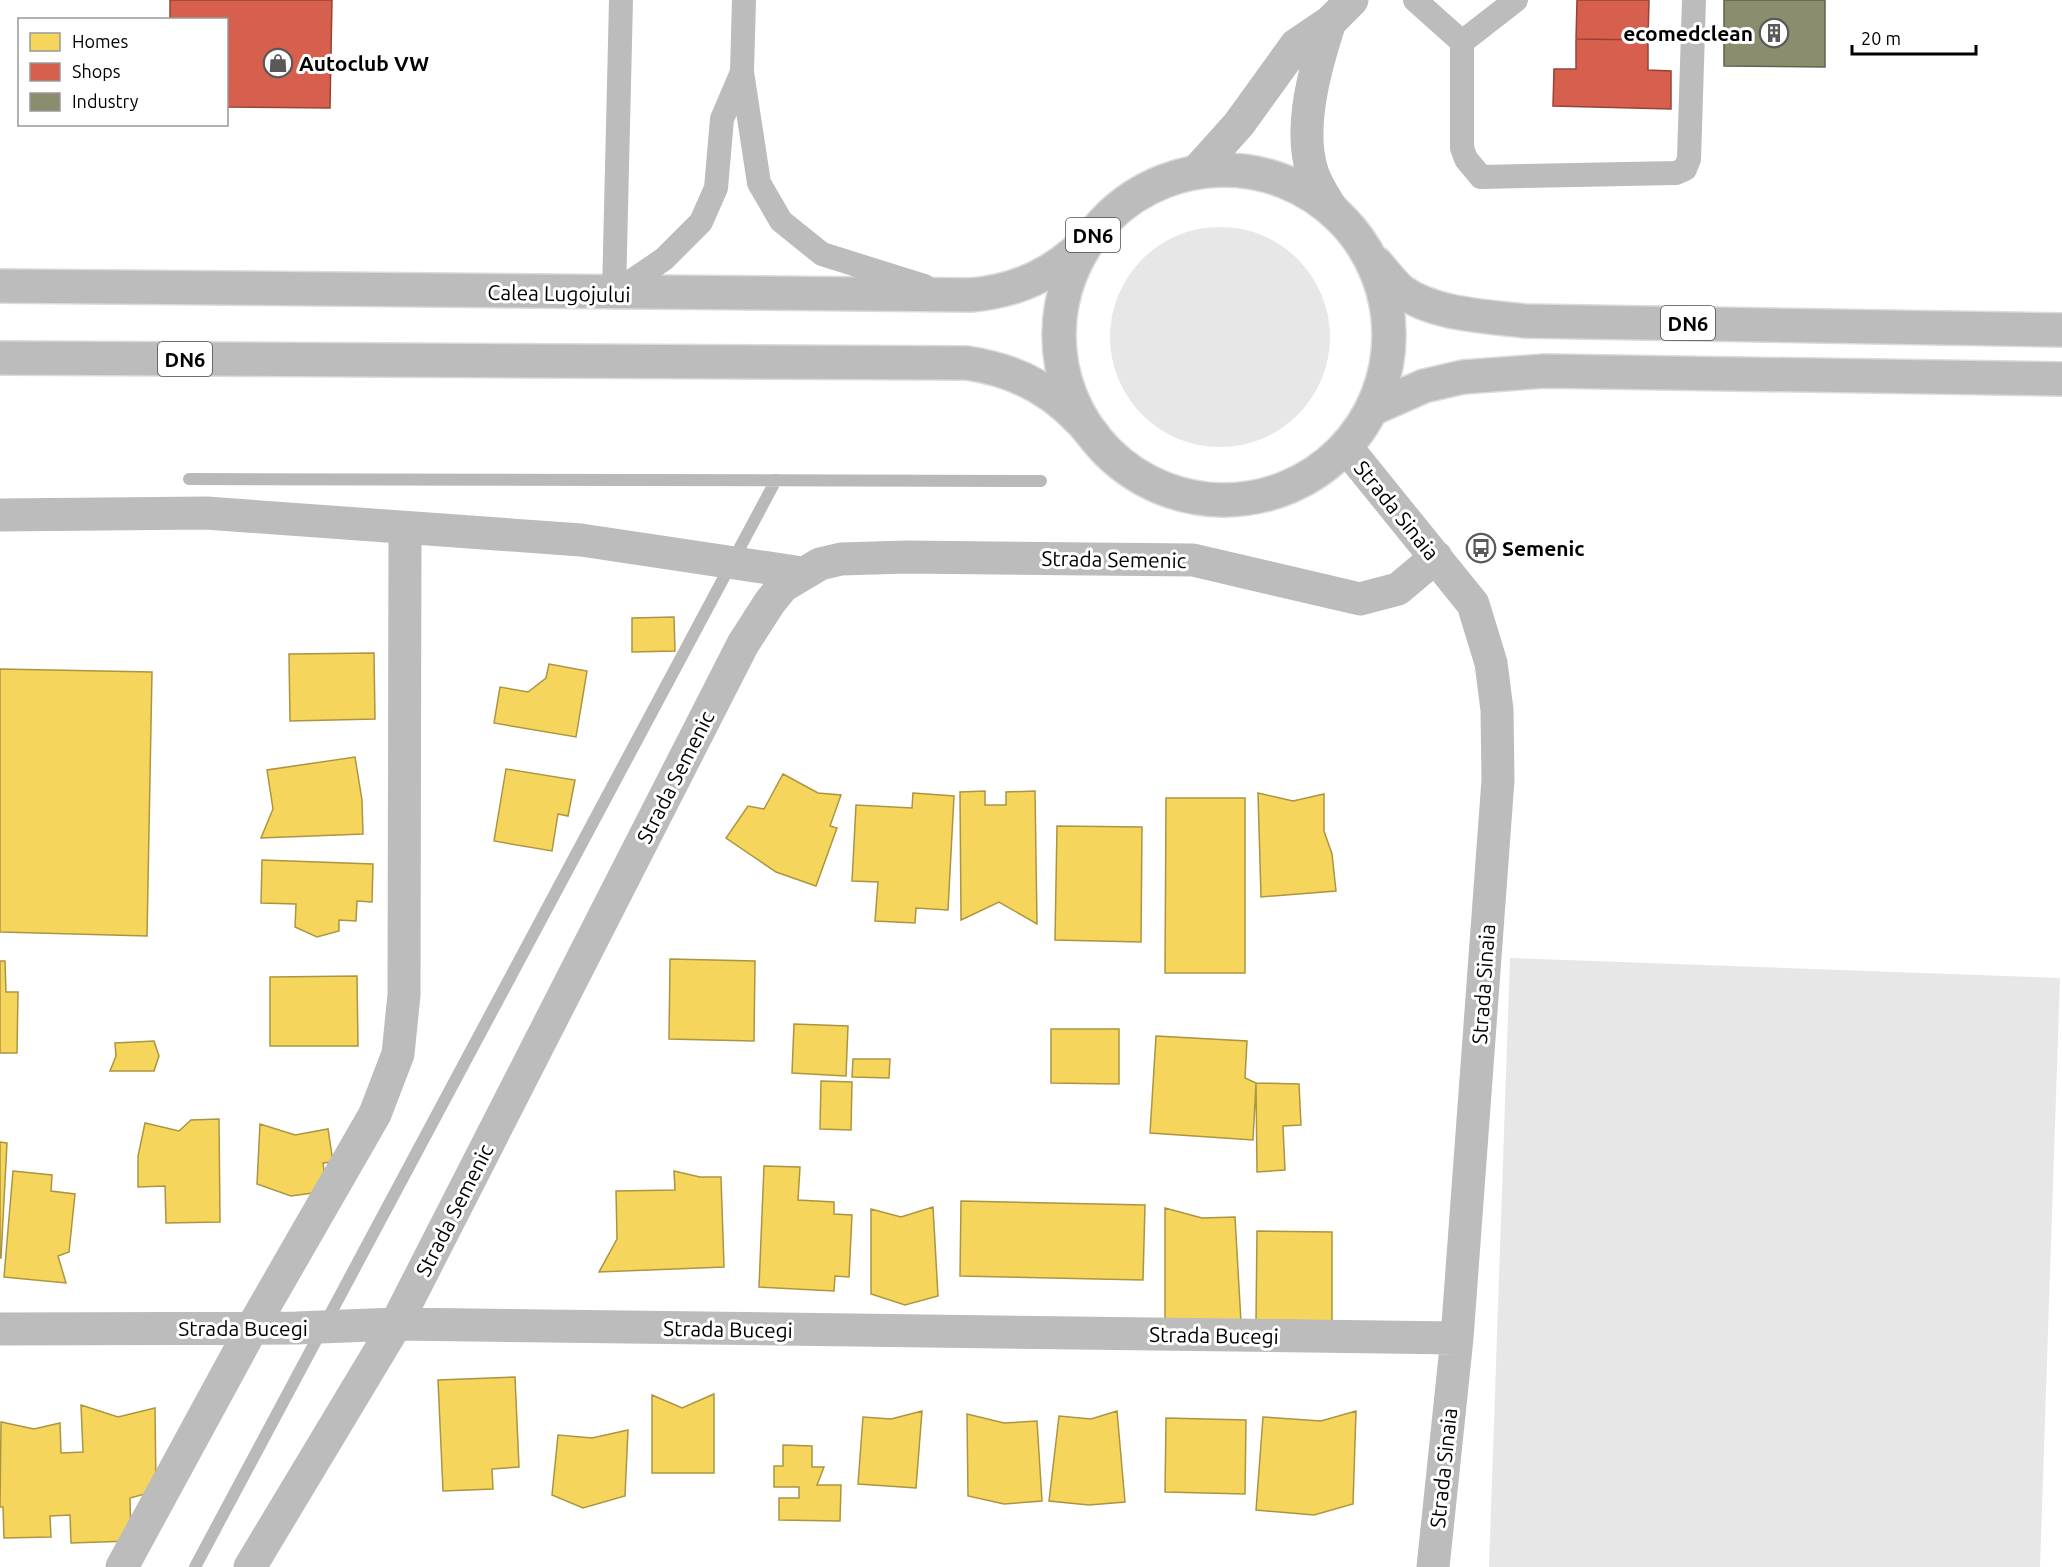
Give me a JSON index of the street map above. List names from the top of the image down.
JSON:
{
  "streets": {
    "main road": [
      "DN6",
      "Calea Lugojului",
      "Strada Sinaia",
      "Strada Semenic",
      "Strada Bucegi"
    ]
  },
  "crossings": [
    ["DN6", "Calea Lugojului"],
    ["DN6", "Strada Sinaia"],
    ["Strada Sinaia", "Strada Semenic"],
    ["Strada Sinaia", "Strada Bucegi"],
    ["Strada Semenic", "Strada Bucegi"]
  ],
  "places": {
    "building": ["ecomedclean"],
    "shop": ["Autoclub VW"],
    "bus stop": ["Semenic"]
  },
  "legend": ["Homes", "Shops", "Industry"],
  "scale_bar": "20 m"
}
